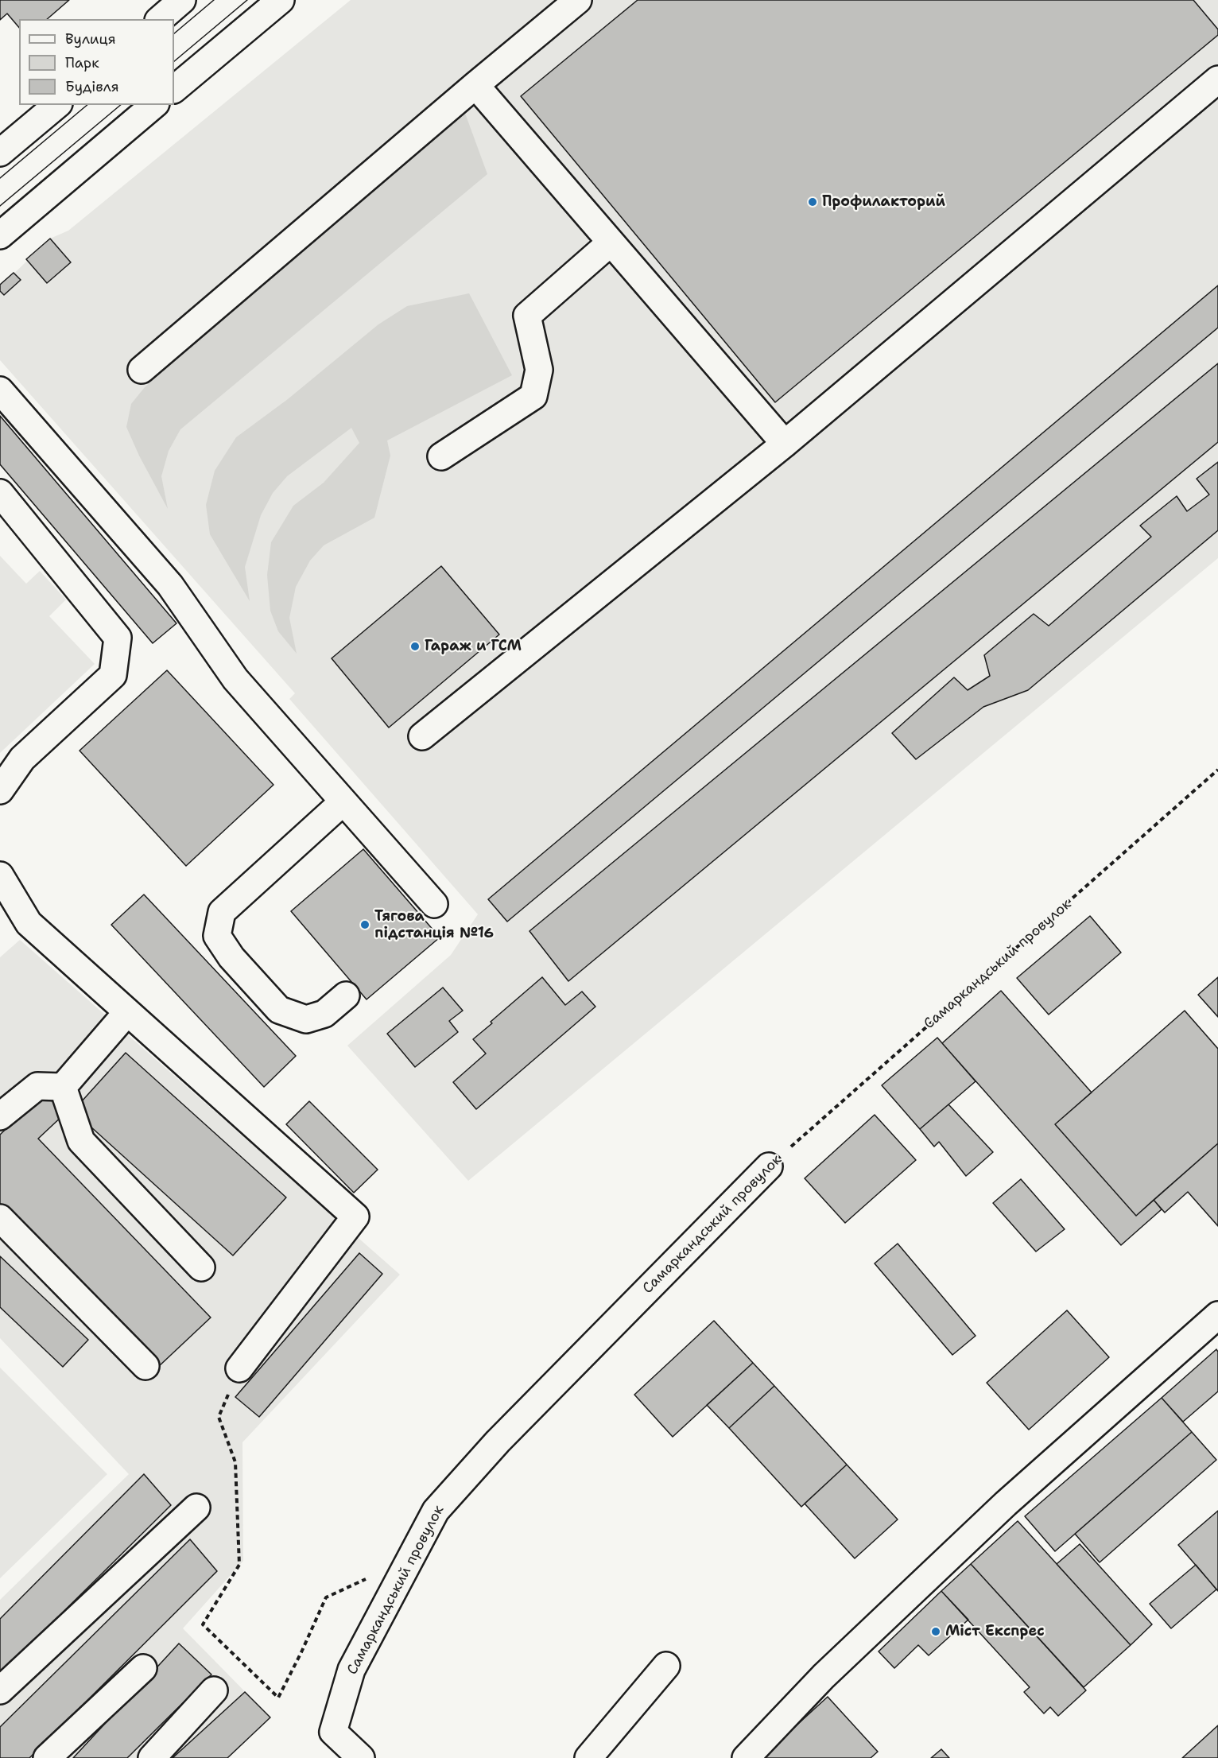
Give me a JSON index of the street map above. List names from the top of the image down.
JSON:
{
  "streets": {
    "street": ["Самаркандський провулок"]
  },
  "places": [
    "Профилакторий",
    "Гараж и ГСМ",
    "Тягова пiдстанцiя №16",
    "Міст Експрес"
  ],
  "legend": ["Вулиця", "Парк", "Будівля"]
}
